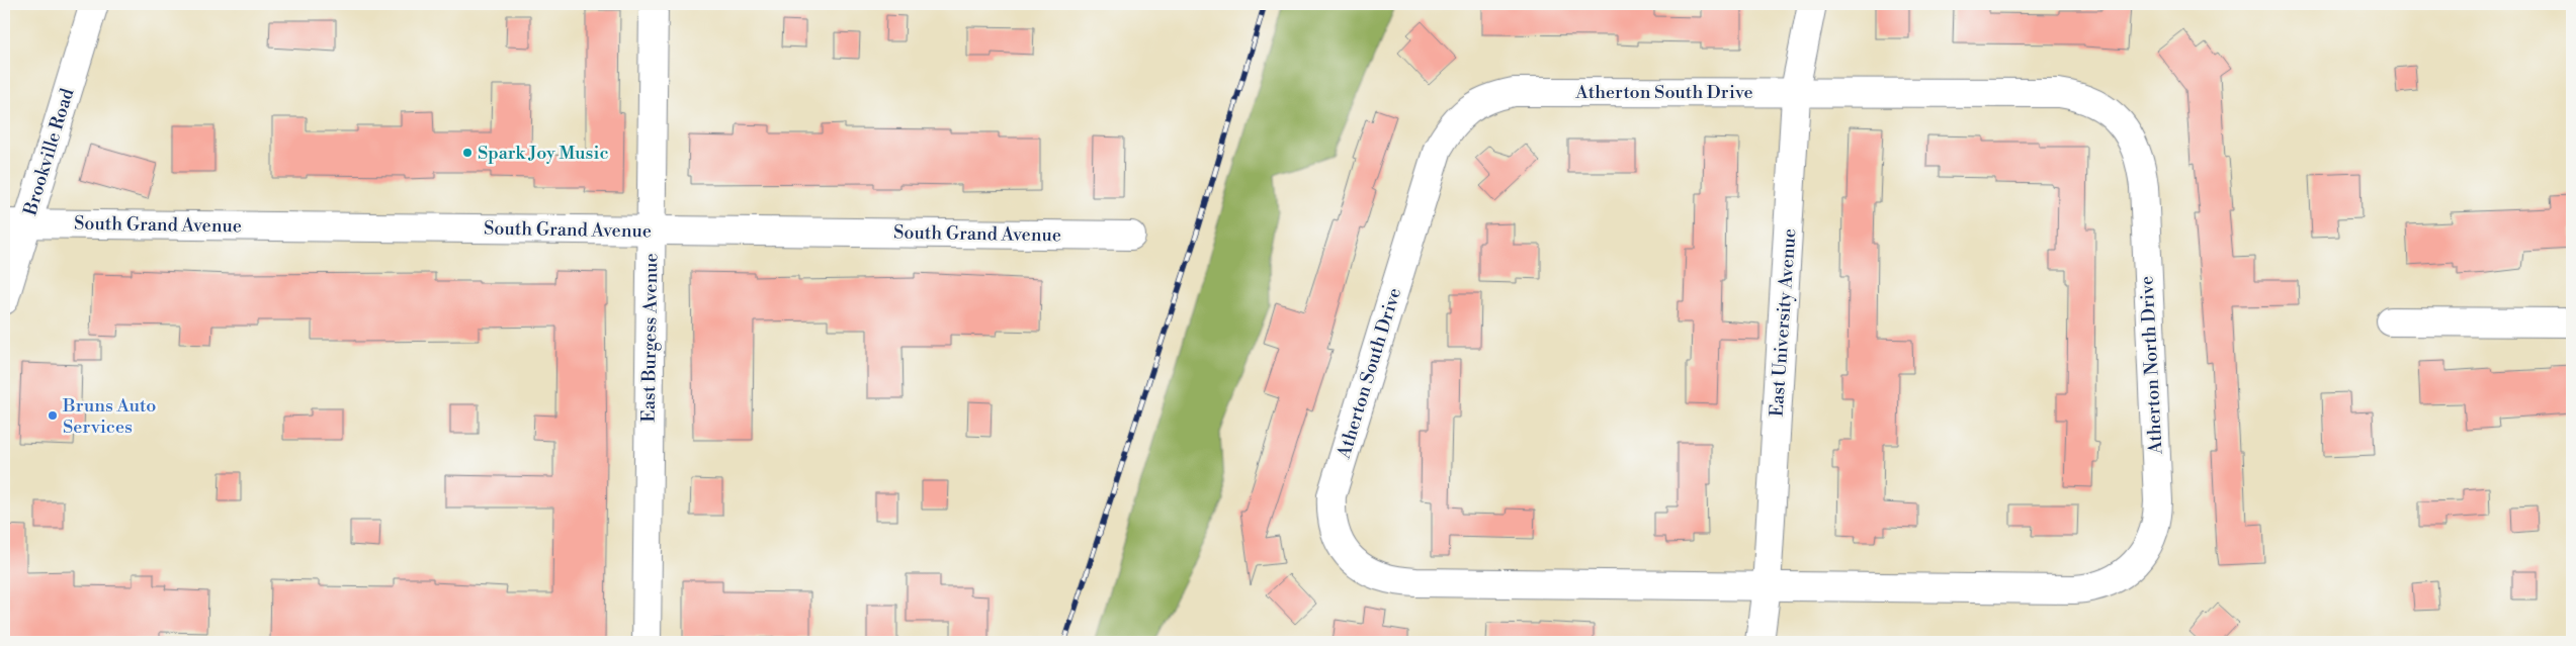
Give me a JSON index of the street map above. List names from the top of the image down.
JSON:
{
  "streets": {
    "street": [
      "Atherton South Drive",
      "Brookville Road",
      "South Grand Avenue",
      "East University Avenue",
      "East Burgess Avenue",
      "Atherton North Drive"
    ]
  },
  "crossings": [
    ["Atherton South Drive", "East University Avenue"],
    ["Atherton South Drive", "Atherton North Drive"],
    ["Brookville Road", "South Grand Avenue"],
    ["South Grand Avenue", "East Burgess Avenue"],
    ["East University Avenue", "Atherton North Drive"]
  ],
  "places": ["Spark Joy Music", "Bruns Auto Services"]
}
